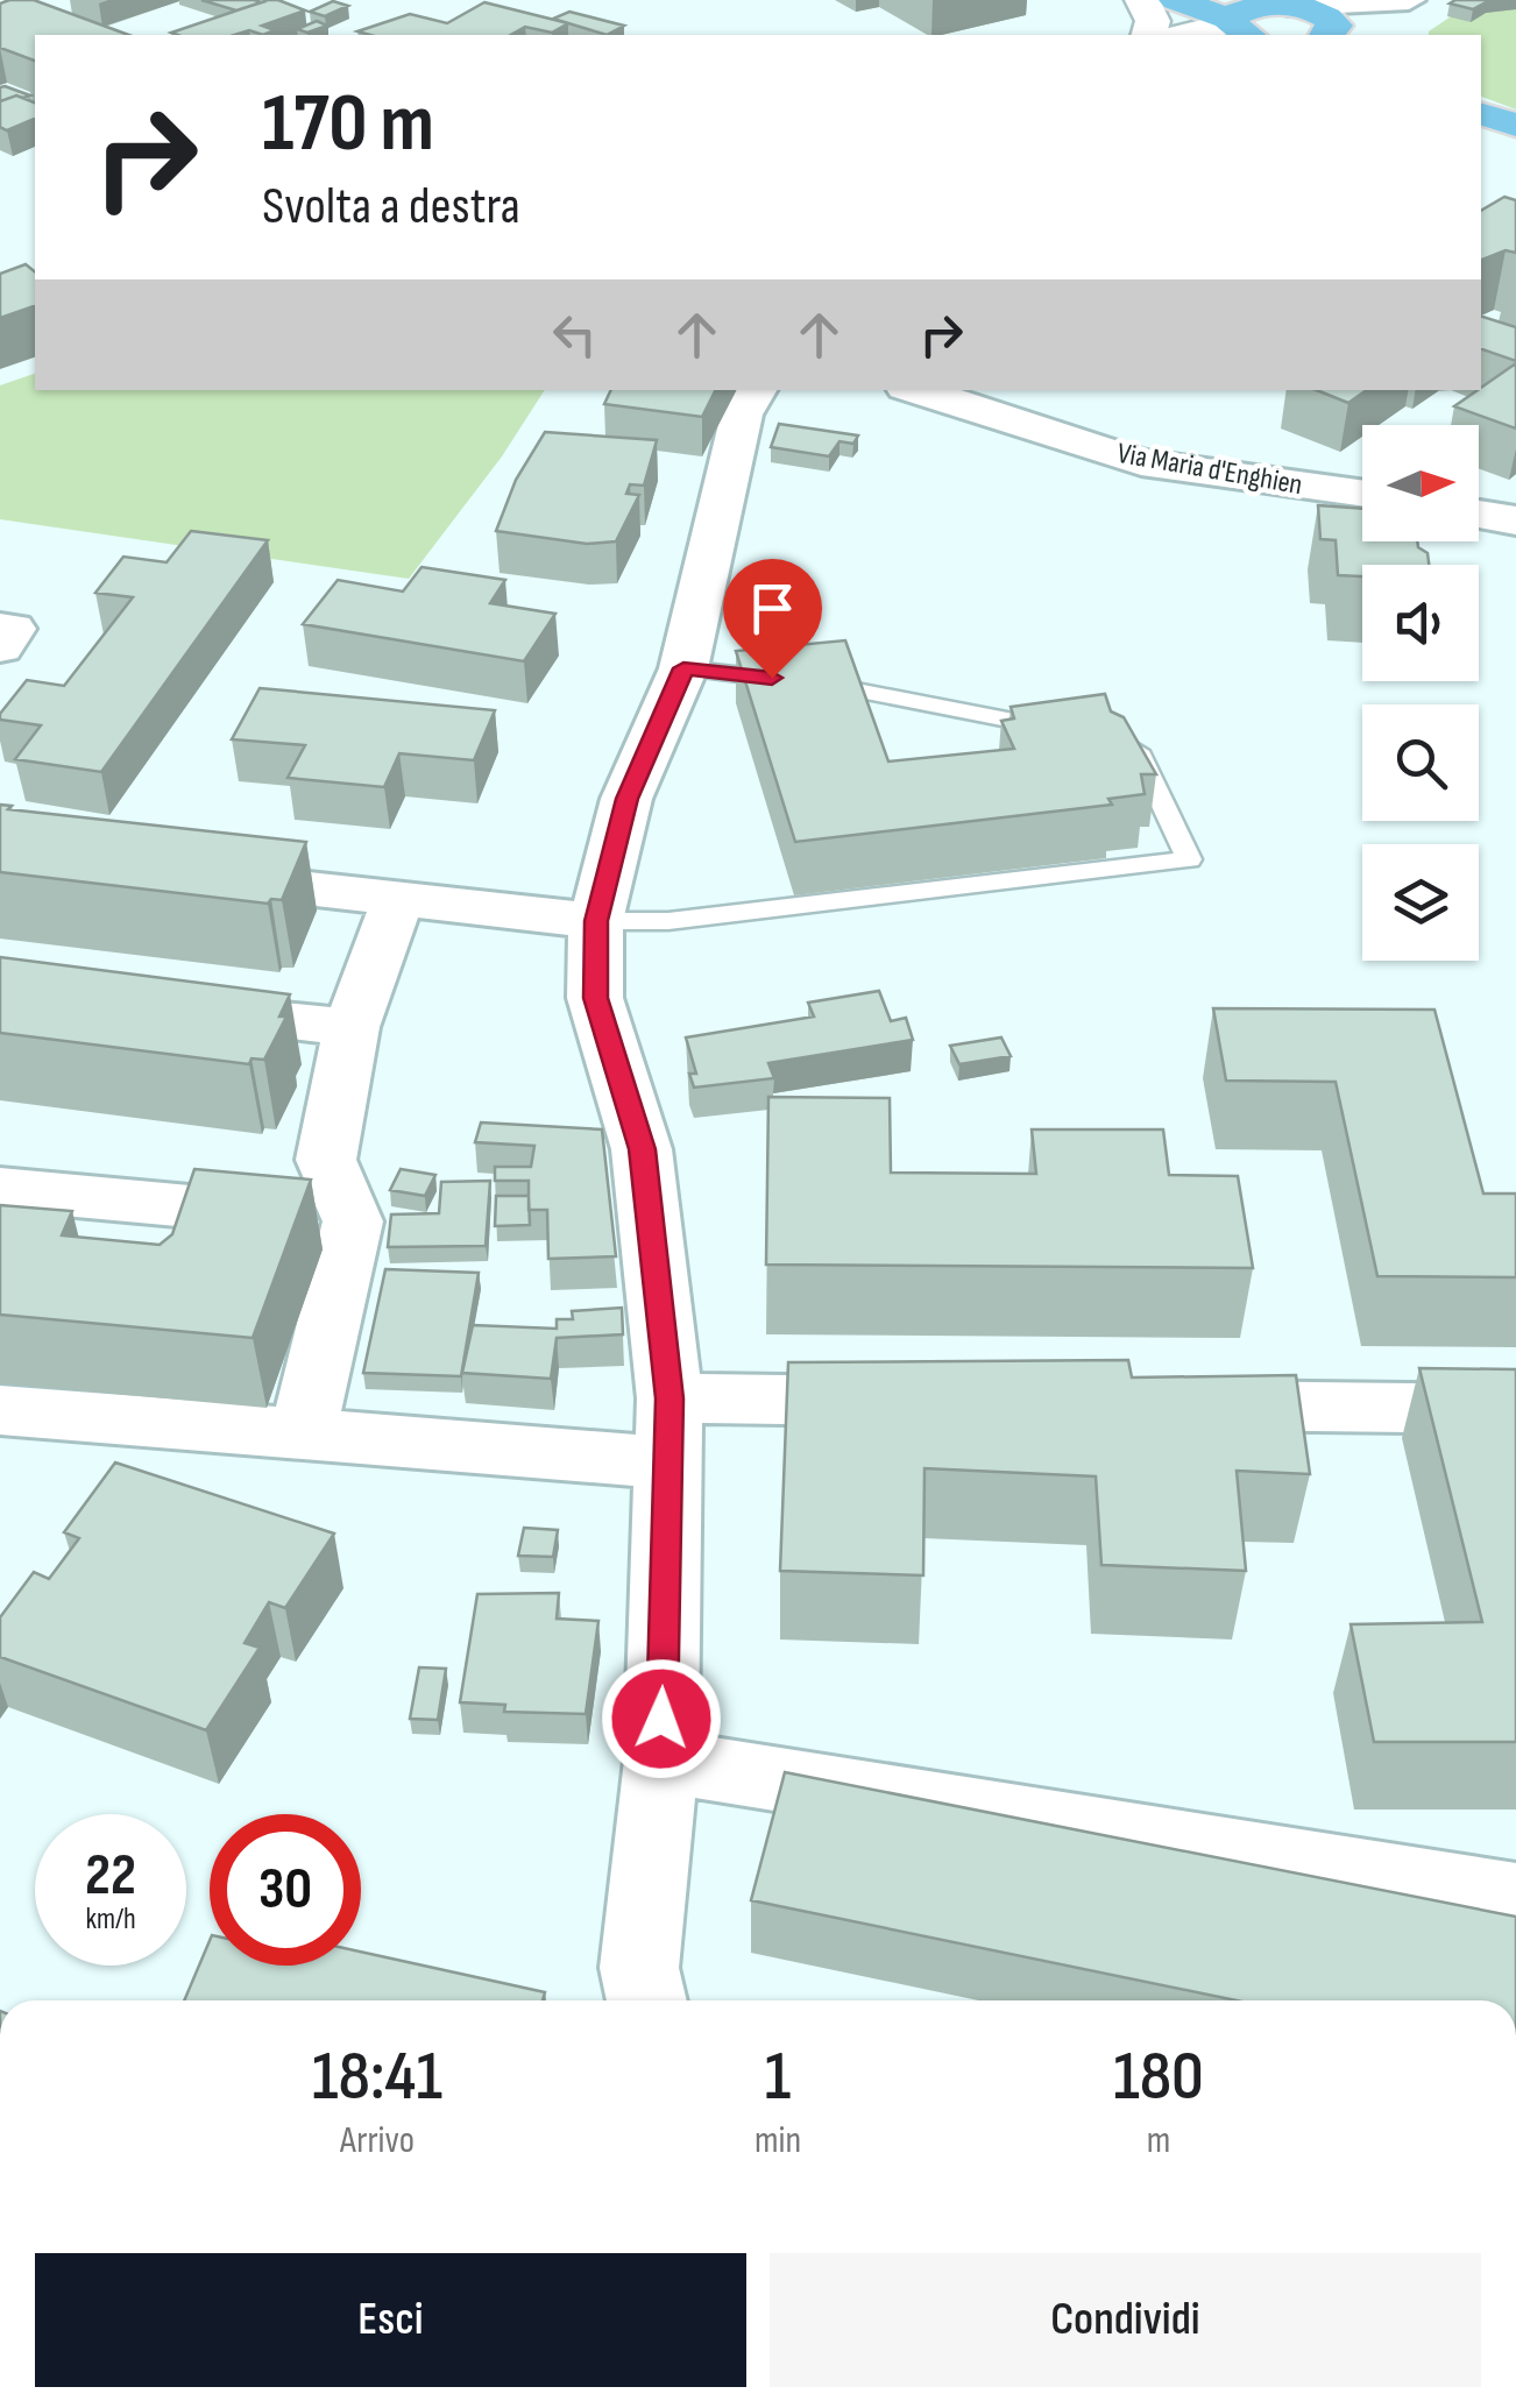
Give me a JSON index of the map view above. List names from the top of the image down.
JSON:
{
  "streets": {
    "street": ["Via Maria d'Enghien"]
  },
  "north": "right",
  "page": {
    "turn": ["170 m", "Svolta a destra"],
    "speed": "22 km/h",
    "limit": "30",
    "eta": [
      "18:41",
      "Arrivo",
      "1",
      "min",
      "180",
      "m"
    ],
    "buttons": ["Esci", "Condividi"]
  }
}
